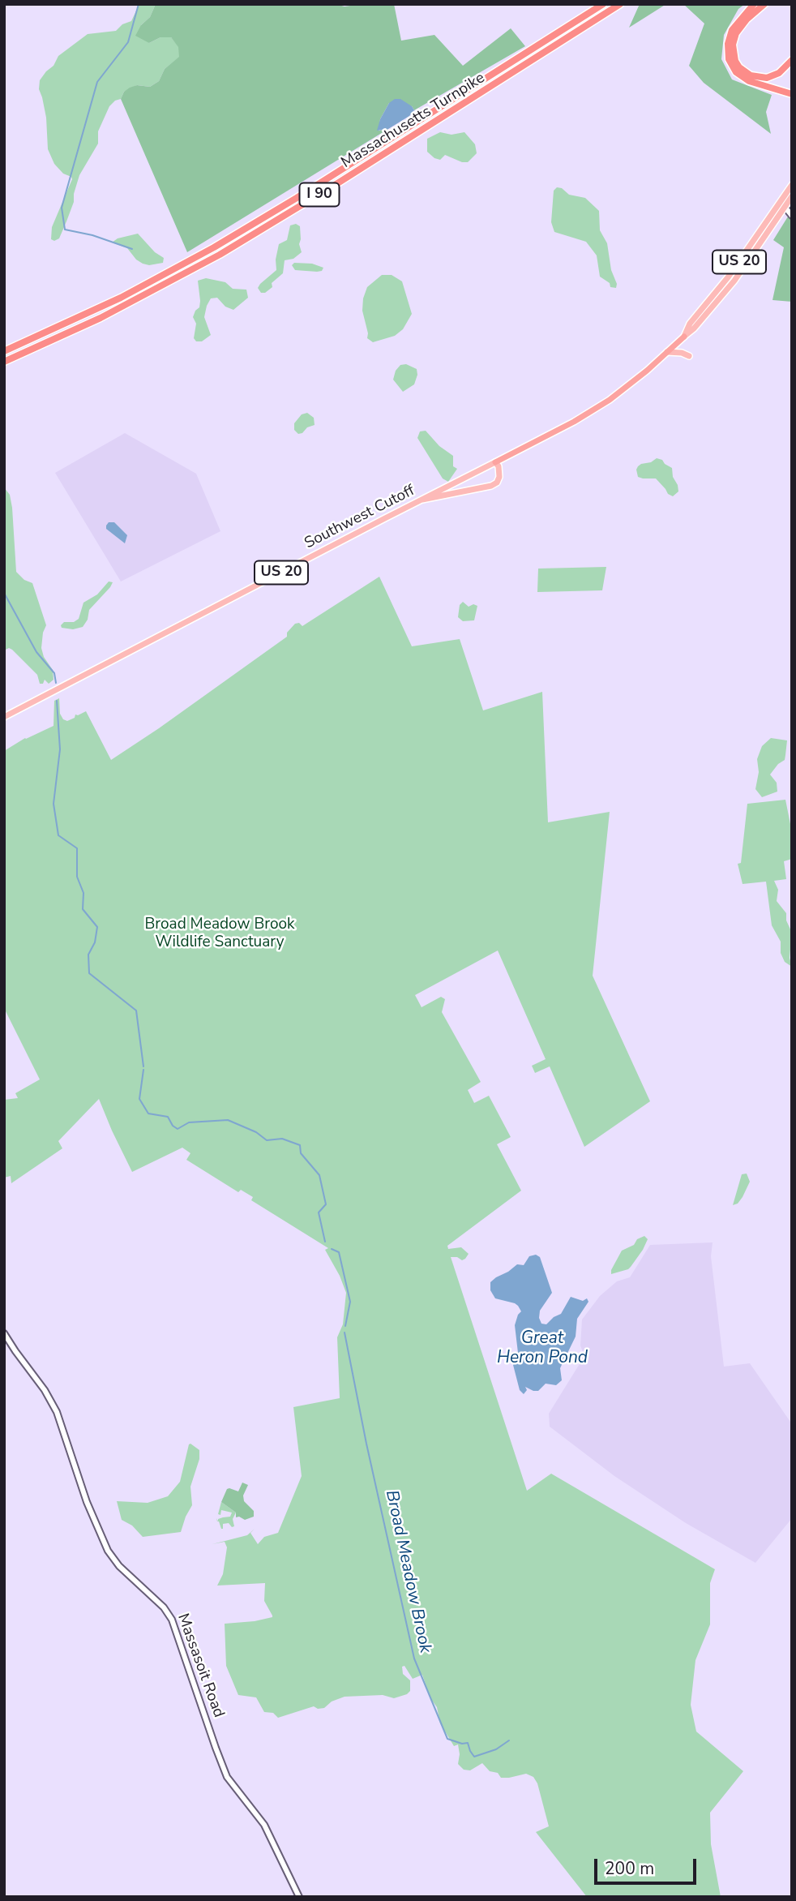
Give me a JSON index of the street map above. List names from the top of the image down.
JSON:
{
  "streets": {
    "highway": [
      "Massachusetts Turnpike",
      "I 90",
      "US 20",
      "Southwest Cutoff"
    ],
    "main road": ["Massasoit Road"]
  },
  "water": ["Great Heron Pond", "Broad Meadow Brook"],
  "parks": ["Broad Meadow Brook Wildlife Sanctuary"],
  "scale_bar": "200 m"
}
